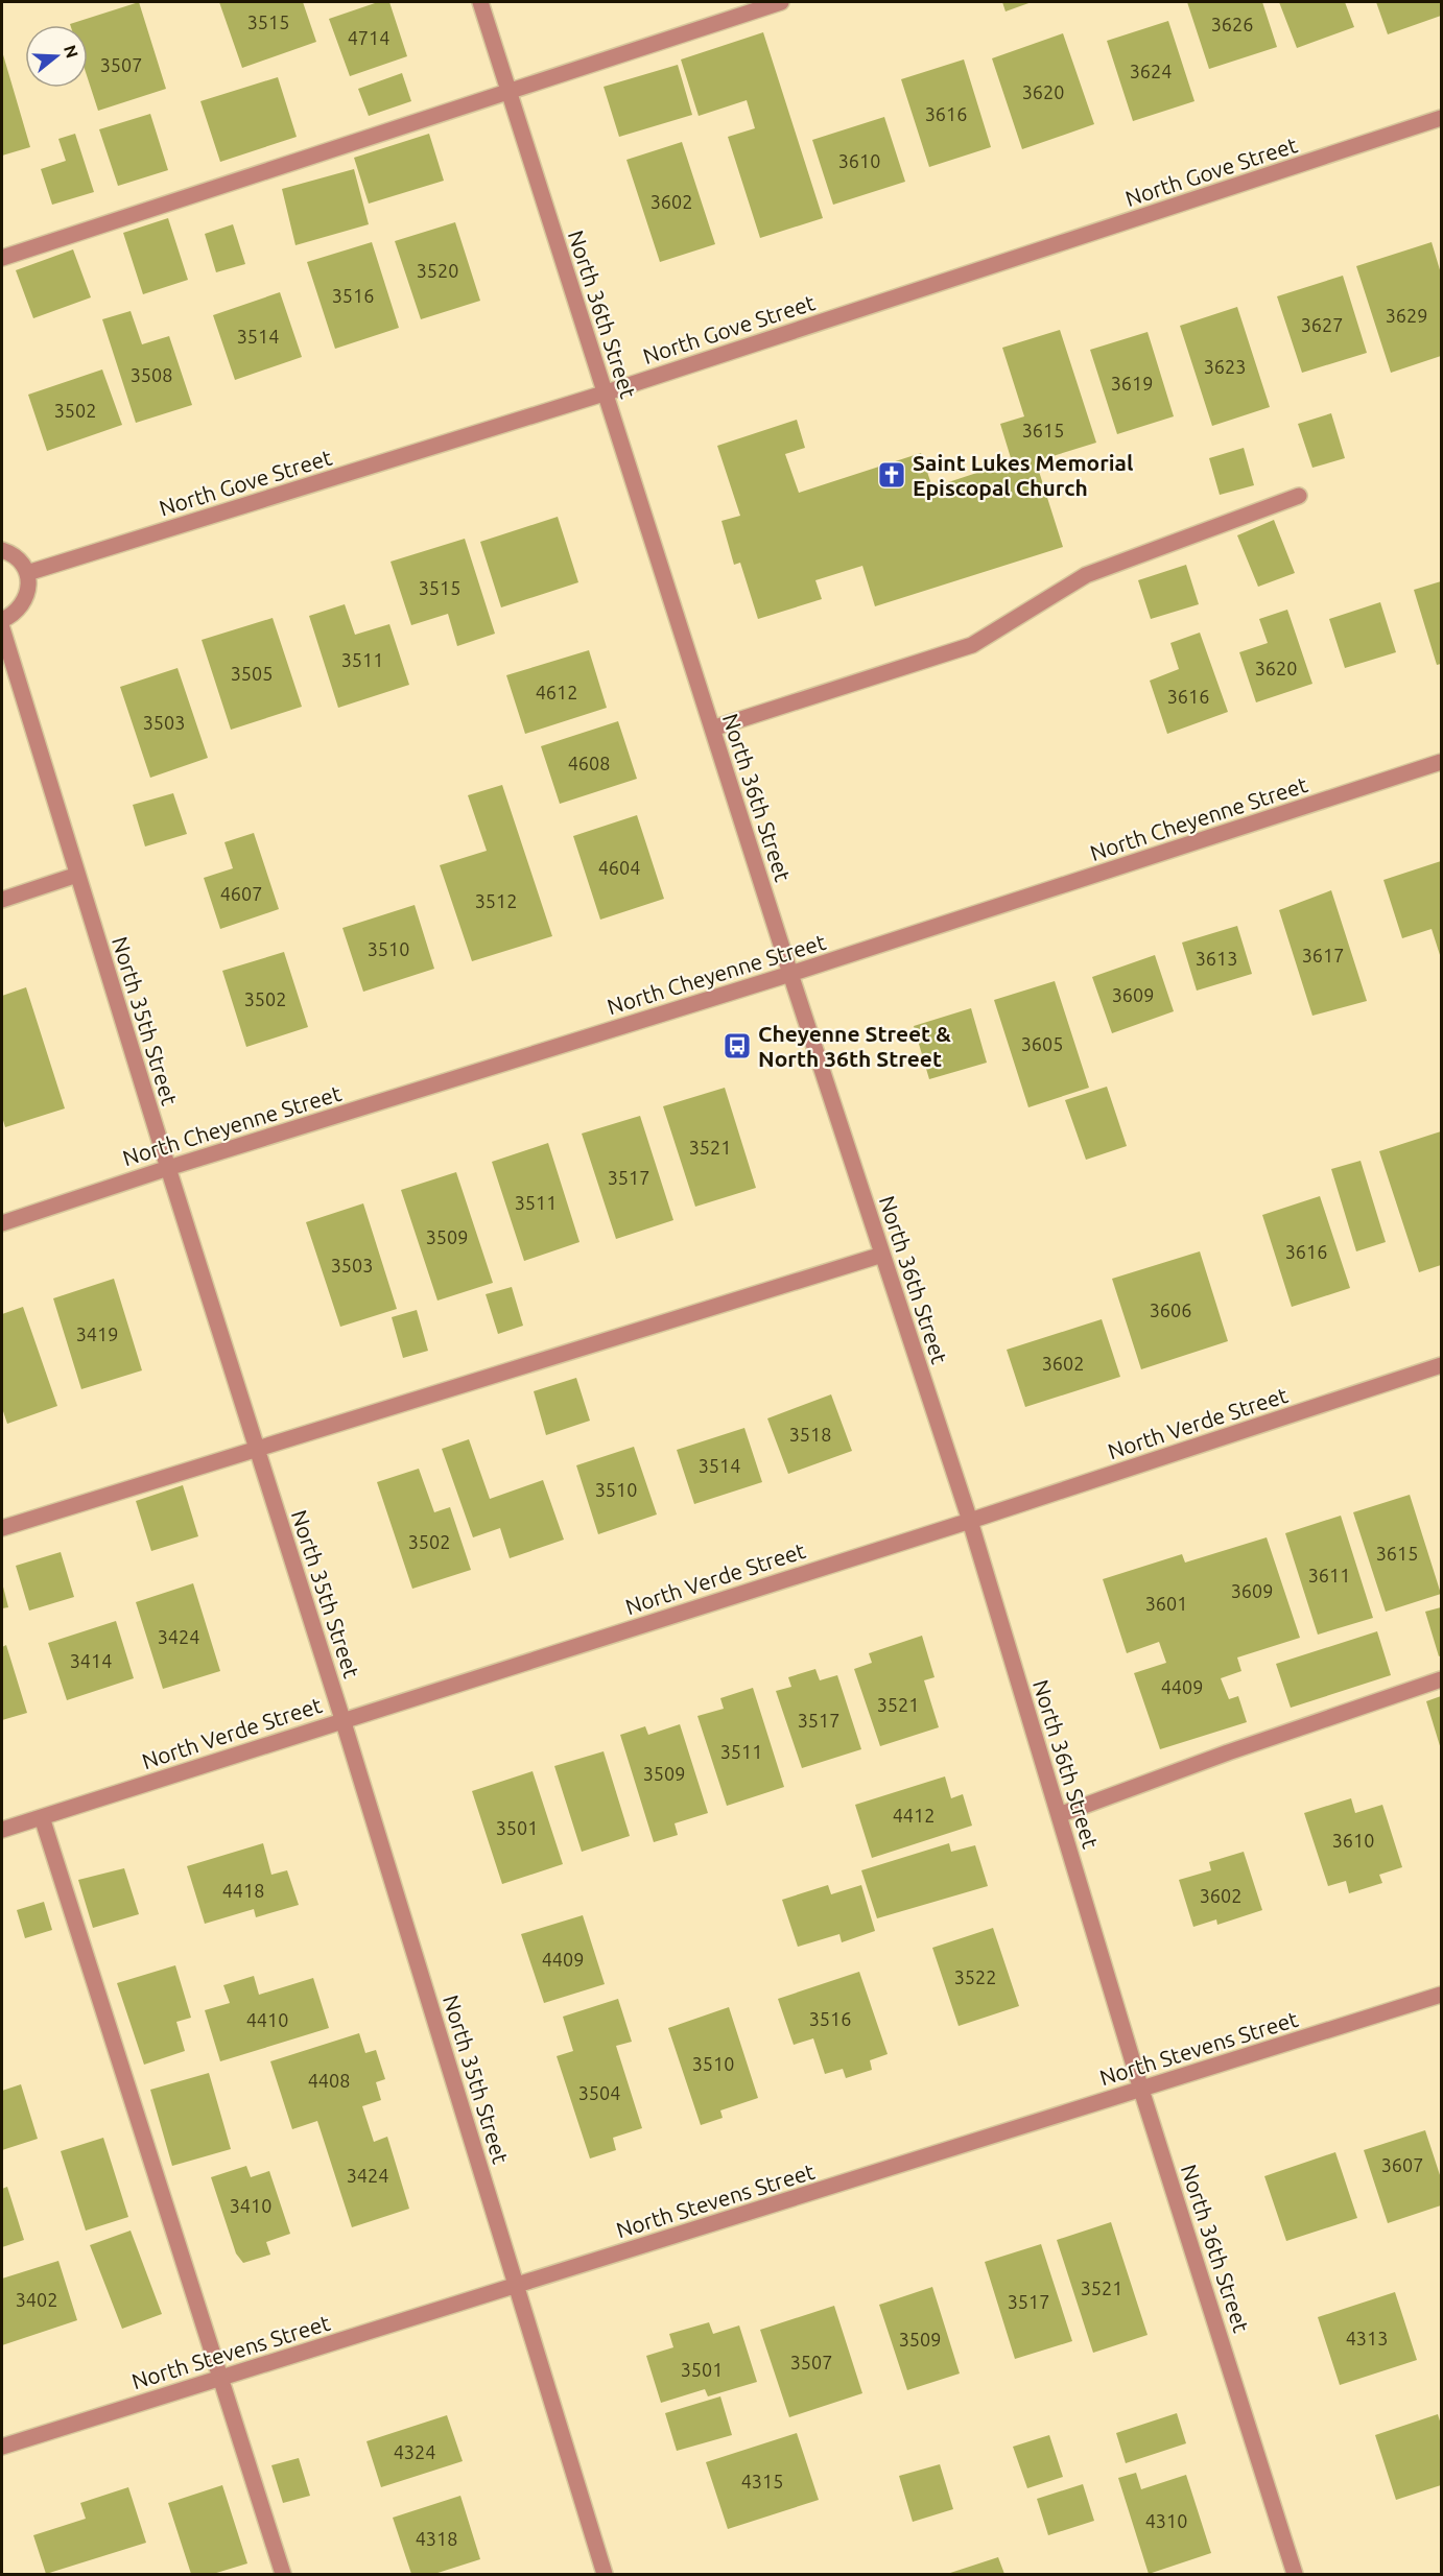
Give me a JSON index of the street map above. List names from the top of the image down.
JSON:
{
  "streets": {
    "street": [
      "North Gove Street",
      "North 36th Street",
      "North Cheyenne Street",
      "North 35th Street",
      "North Verde Street",
      "North Stevens Street"
    ]
  },
  "crossings": [
    ["North Gove Street", "North 36th Street"],
    ["North 36th Street", "North Cheyenne Street"],
    ["North 36th Street", "North Verde Street"],
    ["North 36th Street", "North Stevens Street"],
    ["North Cheyenne Street", "North 35th Street"],
    ["North 35th Street", "North Verde Street"],
    ["North 35th Street", "North Stevens Street"]
  ],
  "places": {
    "church": ["Saint Lukes Memorial Episcopal Church"],
    "bus stop": ["Cheyenne Street & North 36th Street"]
  },
  "house_numbers": [
    "3515",
    "3626",
    "4714",
    "3507",
    "3624",
    "3620",
    "3616",
    "3610",
    "3602",
    "3520",
    "3516",
    "3629",
    "3627",
    "3514",
    "3623",
    "3508",
    "3619",
    "3502",
    "3615",
    "3515",
    "3511",
    "3620",
    "3505",
    "4612",
    "3616",
    "3503",
    "4608",
    "4604",
    "4607",
    "3512",
    "3510",
    "3617",
    "3613",
    "3609",
    "3502",
    "3605",
    "3521",
    "3517",
    "3511",
    "3509",
    "3616",
    "3503",
    "3606",
    "3419",
    "3602",
    "3518",
    "3514",
    "3510",
    "3502",
    "3615",
    "3611",
    "3609",
    "3601",
    "3424",
    "3414",
    "4409",
    "3521",
    "3517",
    "3511",
    "3509",
    "4412",
    "3501",
    "3610",
    "4418",
    "3602",
    "4409",
    "3522",
    "3516",
    "4410",
    "3510",
    "4408",
    "3504",
    "3607",
    "3424",
    "3410",
    "3521",
    "3402",
    "3517",
    "4313",
    "3509",
    "3507",
    "3501",
    "4324",
    "4315",
    "4310",
    "4318"
  ],
  "north": "right"
}
